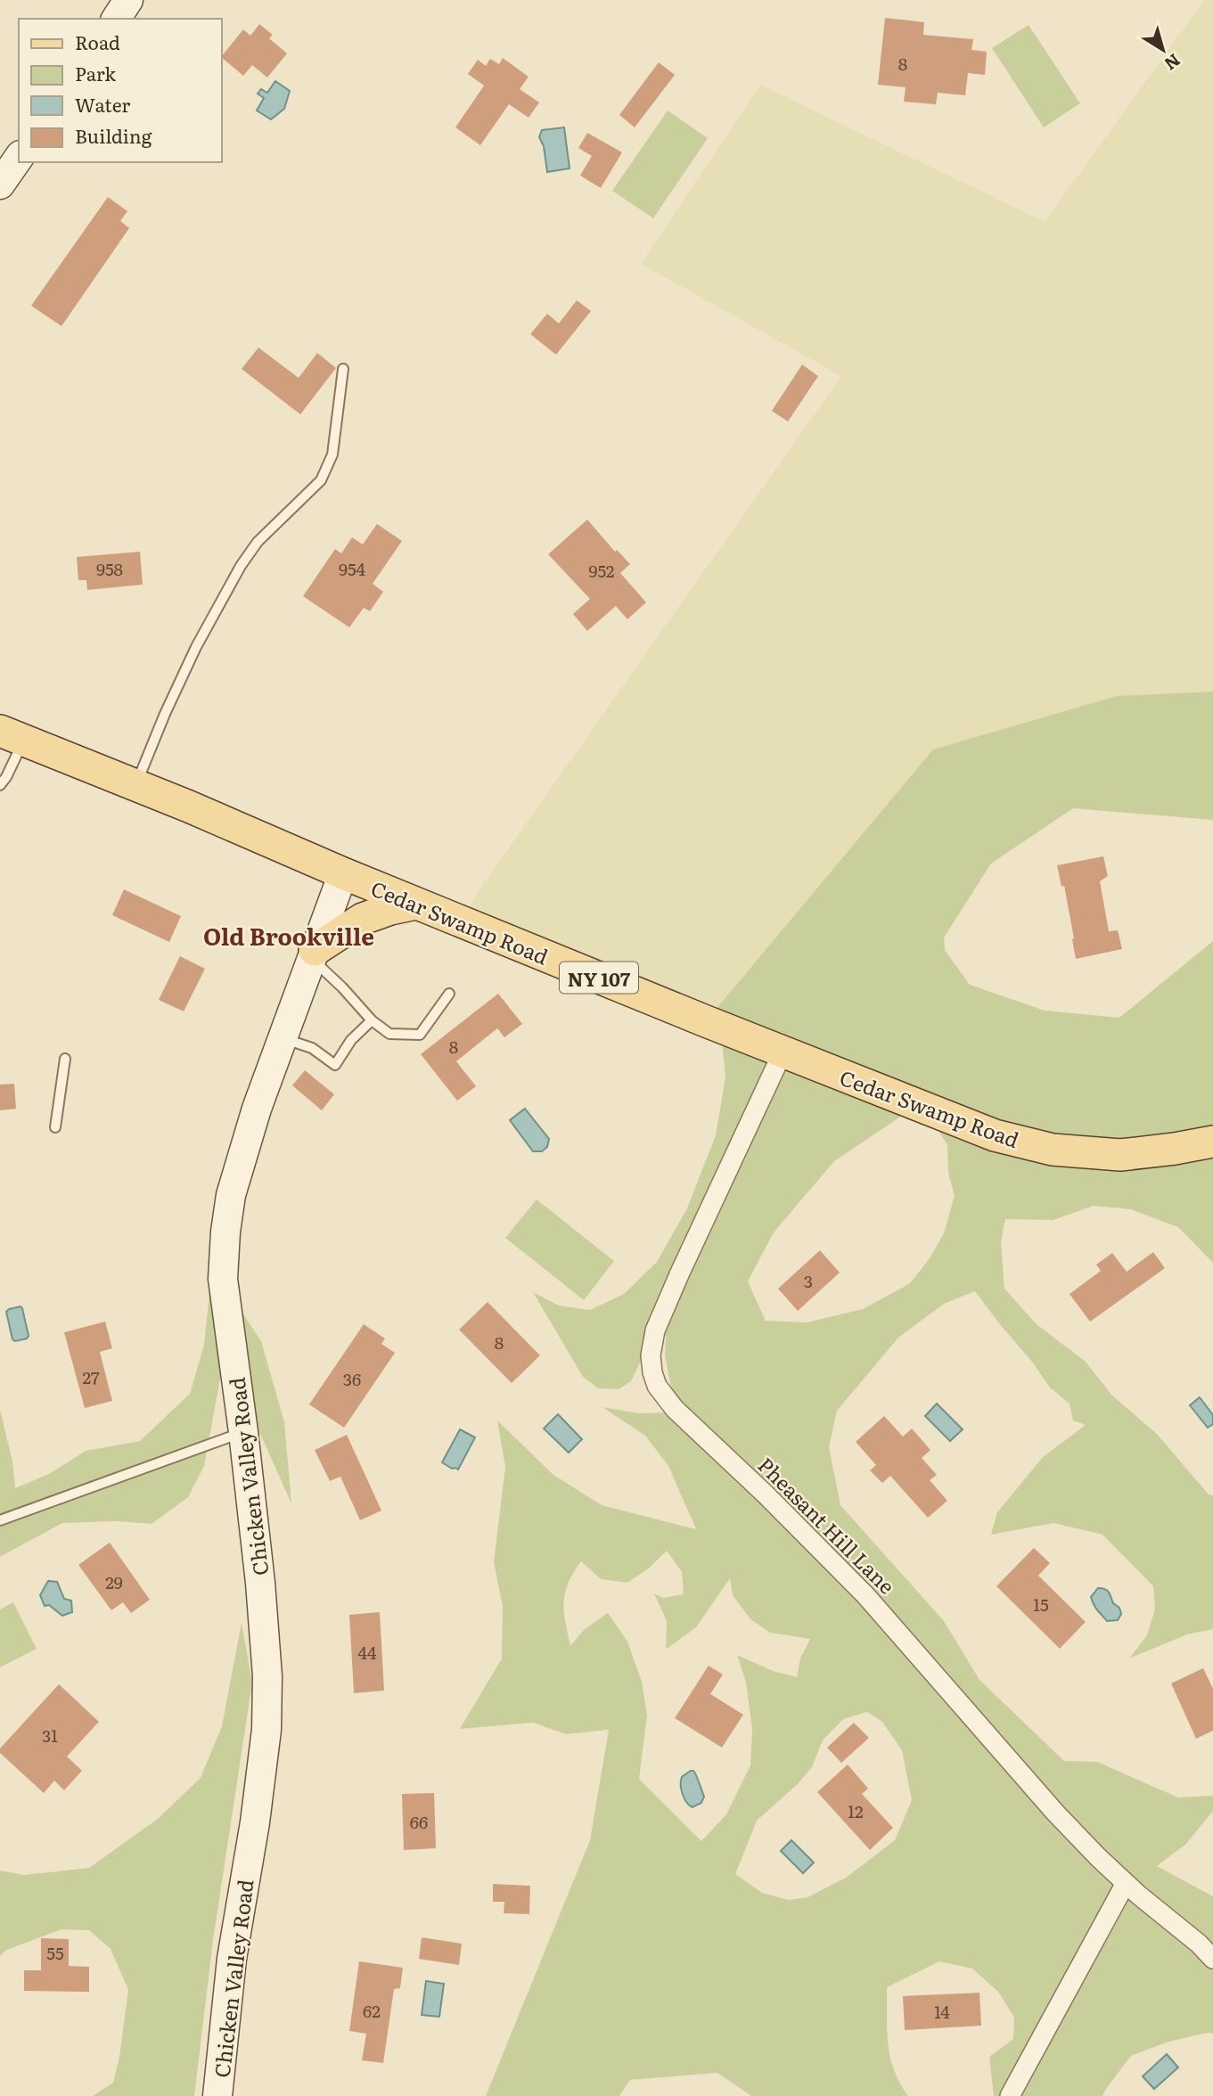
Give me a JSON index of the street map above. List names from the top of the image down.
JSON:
{
  "streets": {
    "main road": ["Cedar Swamp Road", "NY 107", "Chicken Valley Road"],
    "street": ["Pheasant Hill Lane"]
  },
  "crossings": [
    ["Cedar Swamp Road", "Chicken Valley Road"],
    ["Cedar Swamp Road", "Pheasant Hill Lane"]
  ],
  "districts": ["Old Brookville"],
  "house_numbers": [
    "8",
    "958",
    "954",
    "952",
    "8",
    "3",
    "8",
    "27",
    "36",
    "29",
    "15",
    "44",
    "31",
    "12",
    "66",
    "55",
    "62",
    "14"
  ],
  "legend": [
    "Road",
    "Park",
    "Water",
    "Building"
  ],
  "north": "bottom right"
}
